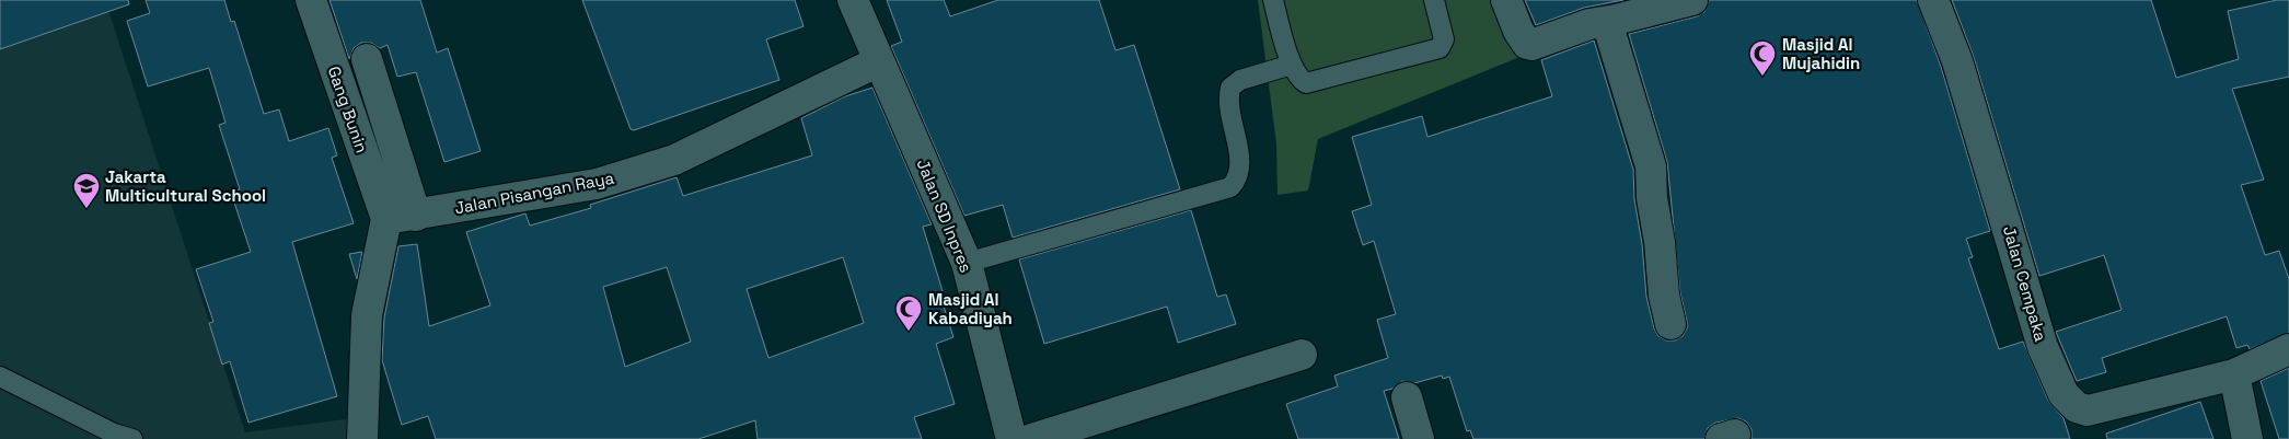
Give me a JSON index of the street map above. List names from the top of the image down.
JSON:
{
  "streets": {
    "street": [
      "Gang Bunin",
      "Jalan Pisangan Raya",
      "Jalan SD Inpres",
      "Jalan Cempaka"
    ]
  },
  "crossings": [
    ["Gang Bunin", "Jalan Pisangan Raya"],
    ["Jalan Pisangan Raya", "Jalan SD Inpres"]
  ],
  "places": {
    "mosque": ["Masjid Al Mujahidin", "Masjid Al Kabadiyah"],
    "school or university": ["Jakarta Multicultural School"]
  }
}
